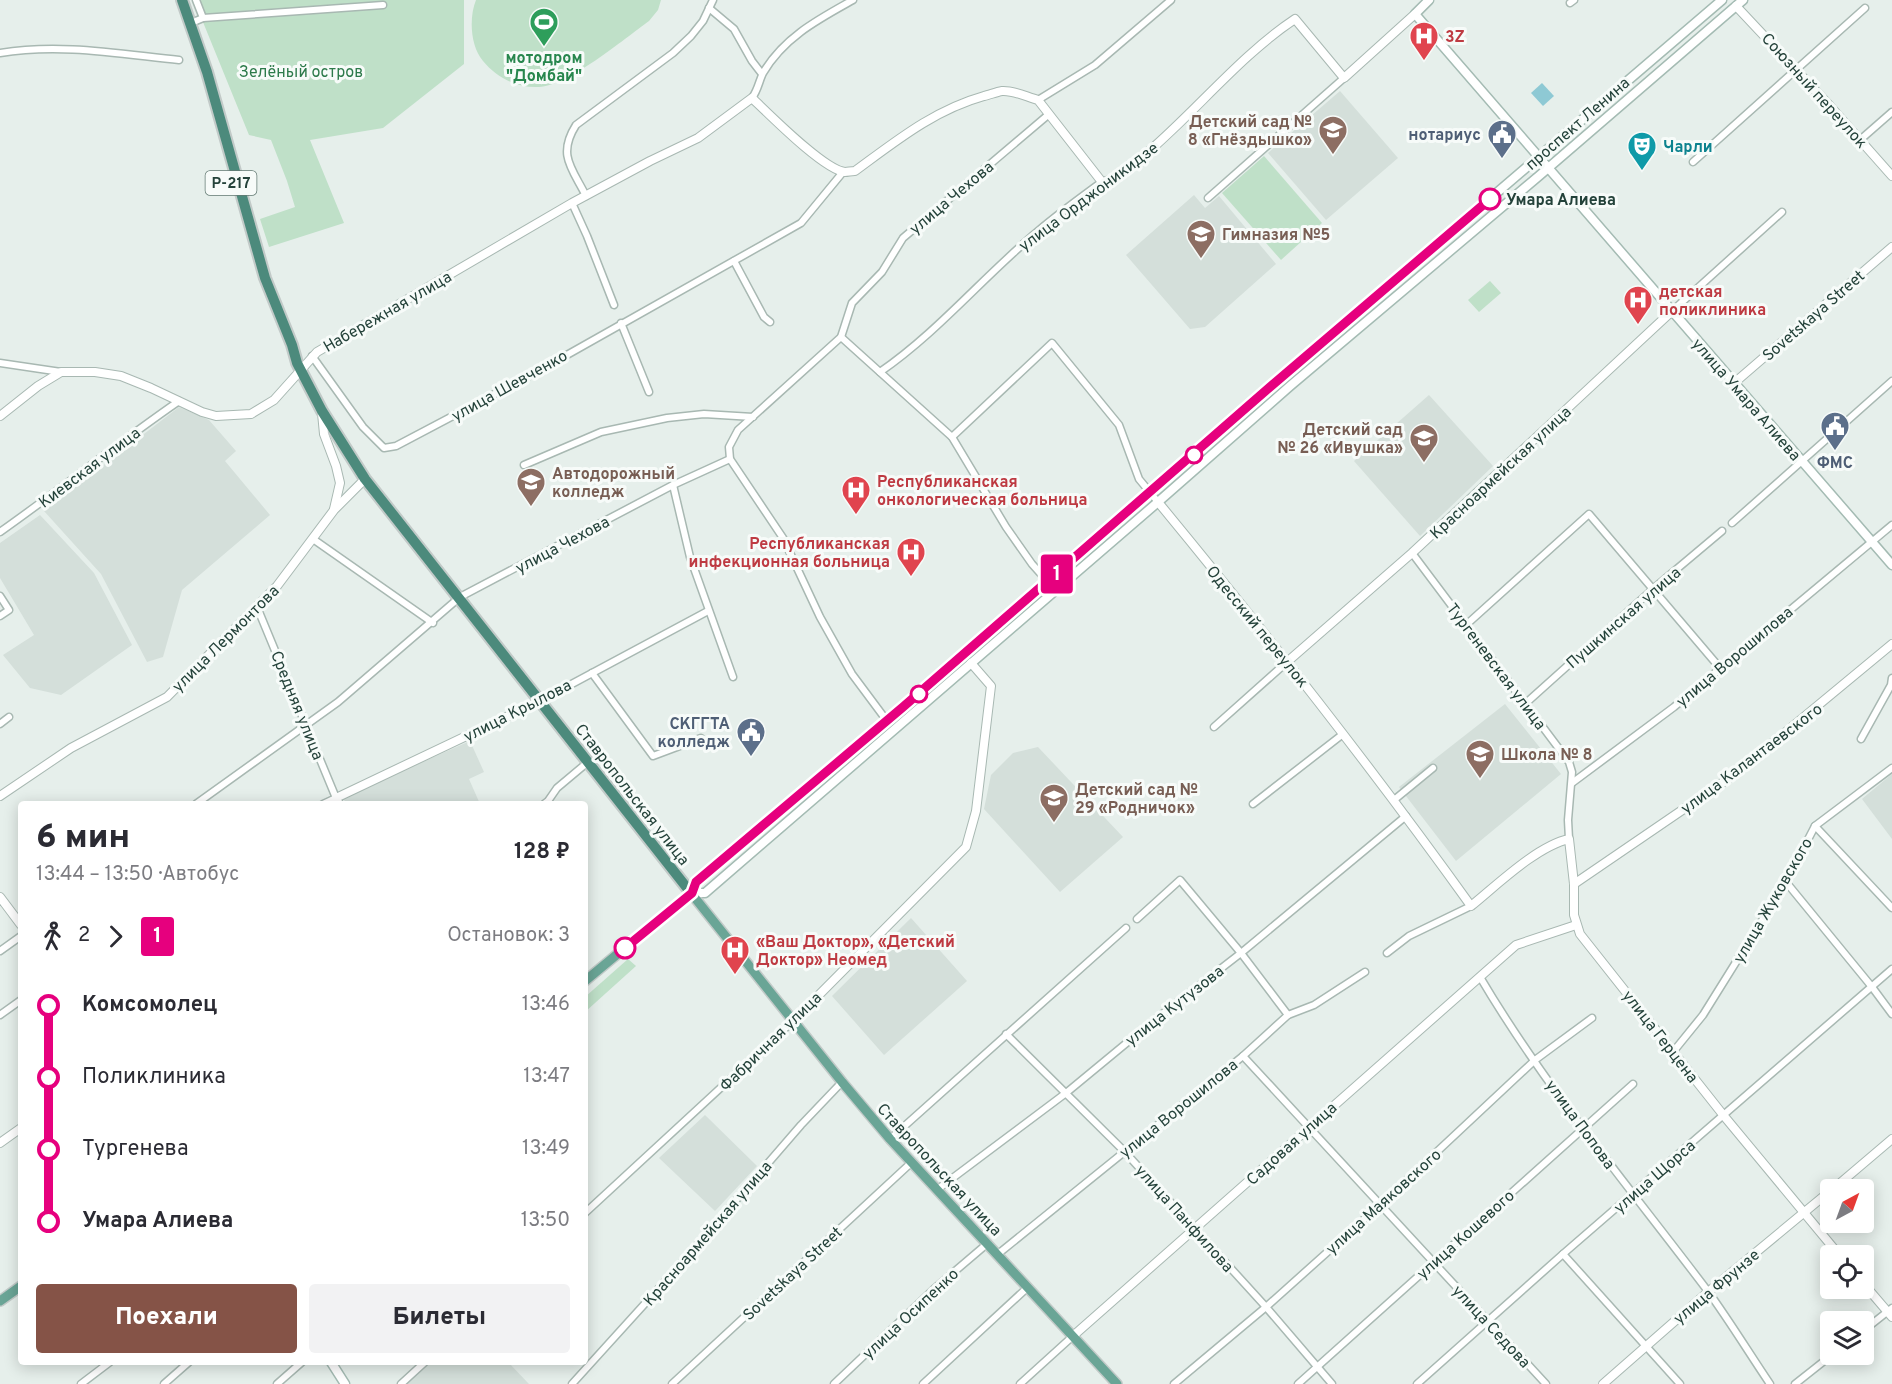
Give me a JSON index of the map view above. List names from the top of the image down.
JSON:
{
  "streets": {
    "highway": ["Р-217", "Ставропольская улица"],
    "main road": ["проспект Ленина", "улица Умара Алиева"],
    "street": [
      "Союзный переулок",
      "улица Орджоникидзе",
      "улица Чехова",
      "Набережная улица",
      "Sovetskaya Street",
      "улица Шевченко",
      "Киевская улица",
      "Красноармейская улица",
      "Пушкинская улица",
      "Одесский переулок",
      "улица Лермонтова",
      "улица Ворошилова",
      "Тургеневская улица",
      "Средняя улица",
      "улица Крылова",
      "улица Калантаевского",
      "улица Жуковского",
      "улица Кутузова",
      "улица Герцена",
      "Фабричная улица",
      "улица Попова",
      "Садовая улица",
      "улица Щорса",
      "улица Маяковского",
      "улица Панфилова",
      "улица Кошевого",
      "улица Фрунзе",
      "улица Осипенко",
      "улица Седова"
    ]
  },
  "crossings": [
    ["Союзный переулок", "проспект Ленина"],
    ["проспект Ленина", "улица Умара Алиева"],
    ["проспект Ленина", "Одесский переулок"],
    ["проспект Ленина", "Ставропольская улица"],
    ["проспект Ленина", "Фабричная улица"],
    ["Р-217", "Набережная улица"],
    ["Р-217", "Ставропольская улица"],
    ["улица Чехова", "Средняя улица"],
    ["улица Чехова", "Ставропольская улица"],
    ["Набережная улица", "улица Шевченко"],
    ["Набережная улица", "Киевская улица"],
    ["Набережная улица", "Ставропольская улица"],
    ["Sovetskaya Street", "улица Умара Алиева"],
    ["Sovetskaya Street", "Ставропольская улица"],
    ["улица Умара Алиева", "Красноармейская улица"],
    ["улица Умара Алиева", "улица Ворошилова"],
    ["Красноармейская улица", "Одесский переулок"],
    ["Красноармейская улица", "Тургеневская улица"],
    ["Красноармейская улица", "Ставропольская улица"],
    ["Пушкинская улица", "Тургеневская улица"],
    ["Одесский переулок", "улица Кутузова"],
    ["улица Лермонтова", "Средняя улица"],
    ["улица Лермонтова", "Ставропольская улица"],
    ["улица Ворошилова", "Тургеневская улица"],
    ["улица Ворошилова", "Ставропольская улица"],
    ["улица Ворошилова", "улица Герцена"],
    ["улица Ворошилова", "улица Панфилова"],
    ["улица Ворошилова", "улица Седова"],
    ["Тургеневская улица", "улица Герцена"],
    ["Средняя улица", "улица Крылова"],
    ["улица Крылова", "Ставропольская улица"],
    ["улица Калантаевского", "улица Герцена"],
    ["Ставропольская улица", "улица Кутузова"],
    ["Ставропольская улица", "Фабричная улица"],
    ["Ставропольская улица", "Садовая улица"],
    ["Ставропольская улица", "улица Осипенко"],
    ["улица Жуковского", "улица Герцена"],
    ["улица Кутузова", "улица Панфилова"],
    ["улица Герцена", "Садовая улица"],
    ["улица Герцена", "улица Щорса"],
    ["улица Герцена", "улица Фрунзе"],
    ["улица Попова", "Садовая улица"],
    ["улица Попова", "улица Щорса"],
    ["улица Попова", "улица Маяковского"],
    ["улица Попова", "улица Кошевого"],
    ["улица Попова", "улица Фрунзе"],
    ["Садовая улица", "улица Панфилова"],
    ["Садовая улица", "улица Седова"],
    ["улица Щорса", "улица Седова"],
    ["улица Маяковского", "улица Панфилова"],
    ["улица Маяковского", "улица Седова"],
    ["улица Панфилова", "улица Кошевого"],
    ["улица Кошевого", "улица Седова"]
  ],
  "parks": ["Зелёный остров"],
  "places": {
    "sports": ["мотодром \"Домбай\""],
    "hospital": [
      "3Z",
      "детская поликлиника",
      "Республиканская онкологическая больница",
      "Республиканская инфекционная больница",
      "«Ваш Доктор», «Детский Доктор» Неомед"
    ],
    "school or university": [
      "Детский сад № 8 «Гнёздышко»",
      "Гимназия №5",
      "Детский сад № 26 «Ивушка»",
      "Автодорожный колледж",
      "Школа № 8",
      "Детский сад № 29 «Родничок»"
    ],
    "public building": ["нотариус", "ФМС", "СКГГТА колледж"],
    "theatre": ["Чарли"],
    "other": ["Умара Алиева"]
  },
  "lines": ["bus line 1"],
  "north": "top right",
  "page": {
    "on_map": "1",
    "heading": ["6 мин", "13:44 – 13:50 · Автобус", "128 ₽"],
    "legs": ["2", "1", "Остановок: 3"],
    "list": [
      {
        "name": "Комсомолец",
        "value": "13:46"
      },
      {
        "name": "Поликлиника",
        "value": "13:47"
      },
      {
        "name": "Тургенева",
        "value": "13:49"
      },
      {
        "name": "Умара Алиева",
        "value": "13:50"
      }
    ],
    "buttons": ["Поехали", "Билеты"]
  }
}
